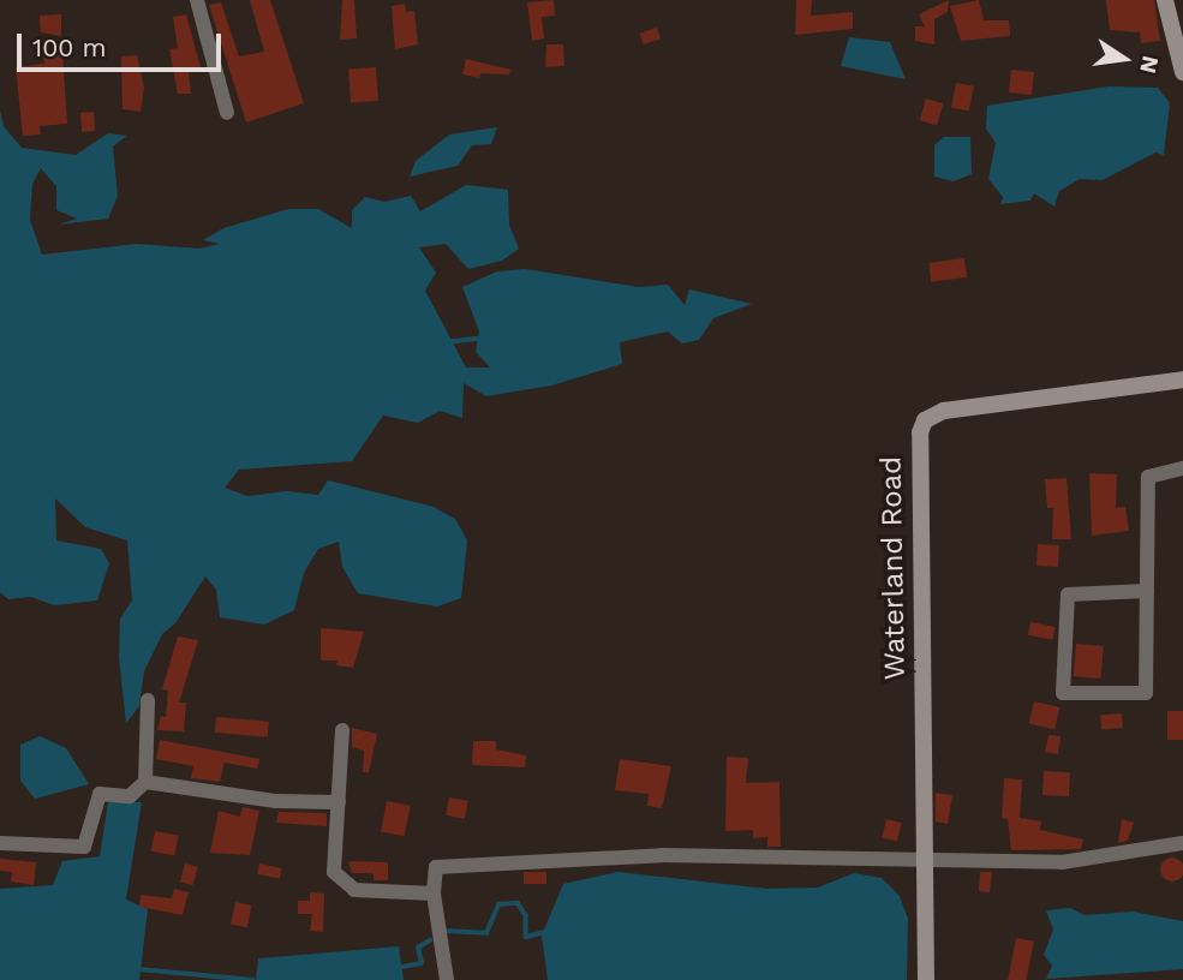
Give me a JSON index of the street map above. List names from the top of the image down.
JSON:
{
  "streets": {
    "main road": ["Waterland Road"]
  },
  "scale_bar": "100 m",
  "north": "right"
}
